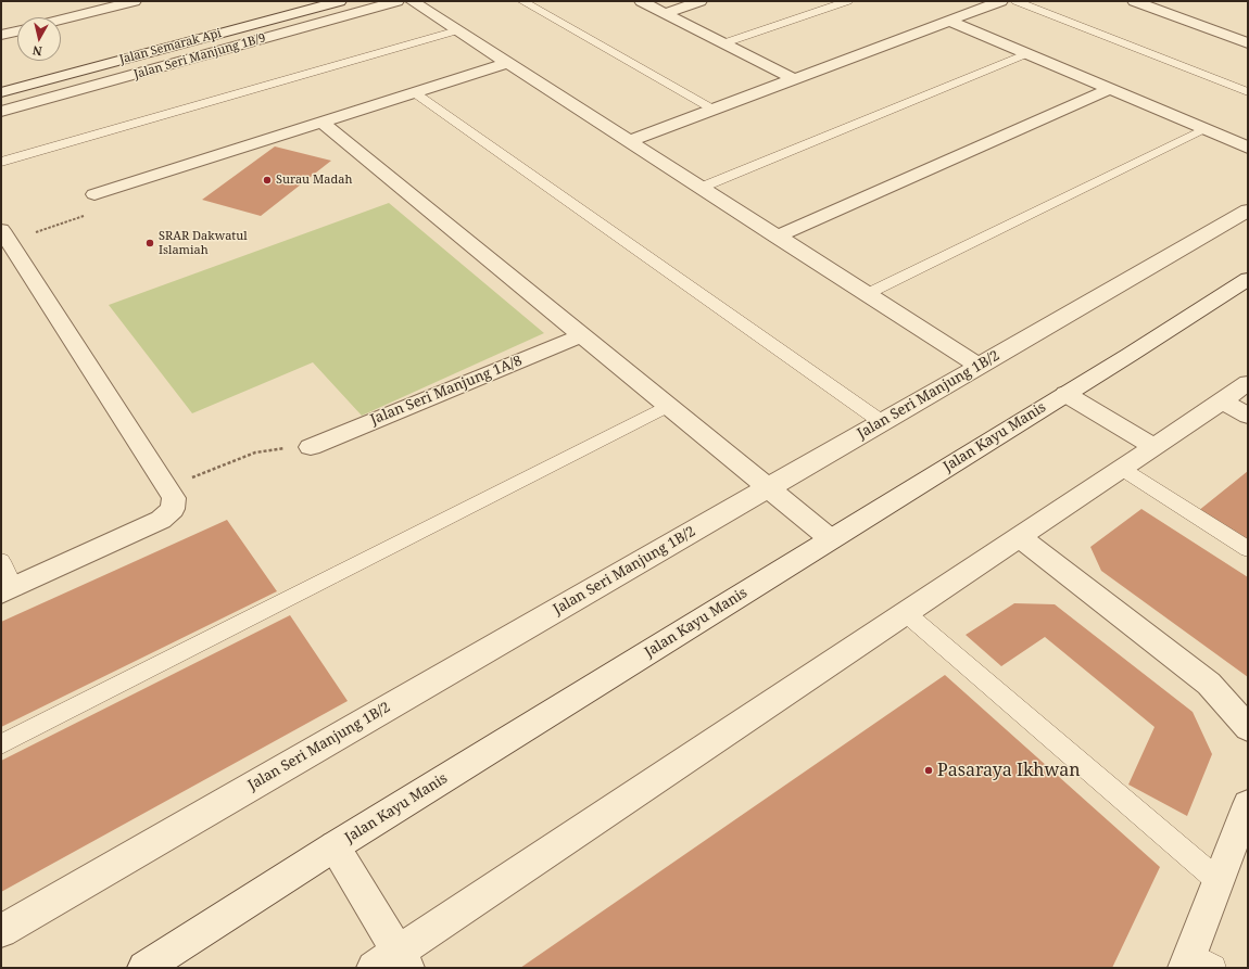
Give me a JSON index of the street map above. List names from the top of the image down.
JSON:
{
  "streets": {
    "street": [
      "Jalan Semarak Api",
      "Jalan Seri Manjung 1B/9",
      "Jalan Seri Manjung 1A/8",
      "Jalan Seri Manjung 1B/2",
      "Jalan Kayu Manis"
    ]
  },
  "places": ["Surau Madah", "SRAR Dakwatul Islamiah", "Pasaraya Ikhwan"],
  "north": "bottom"
}
